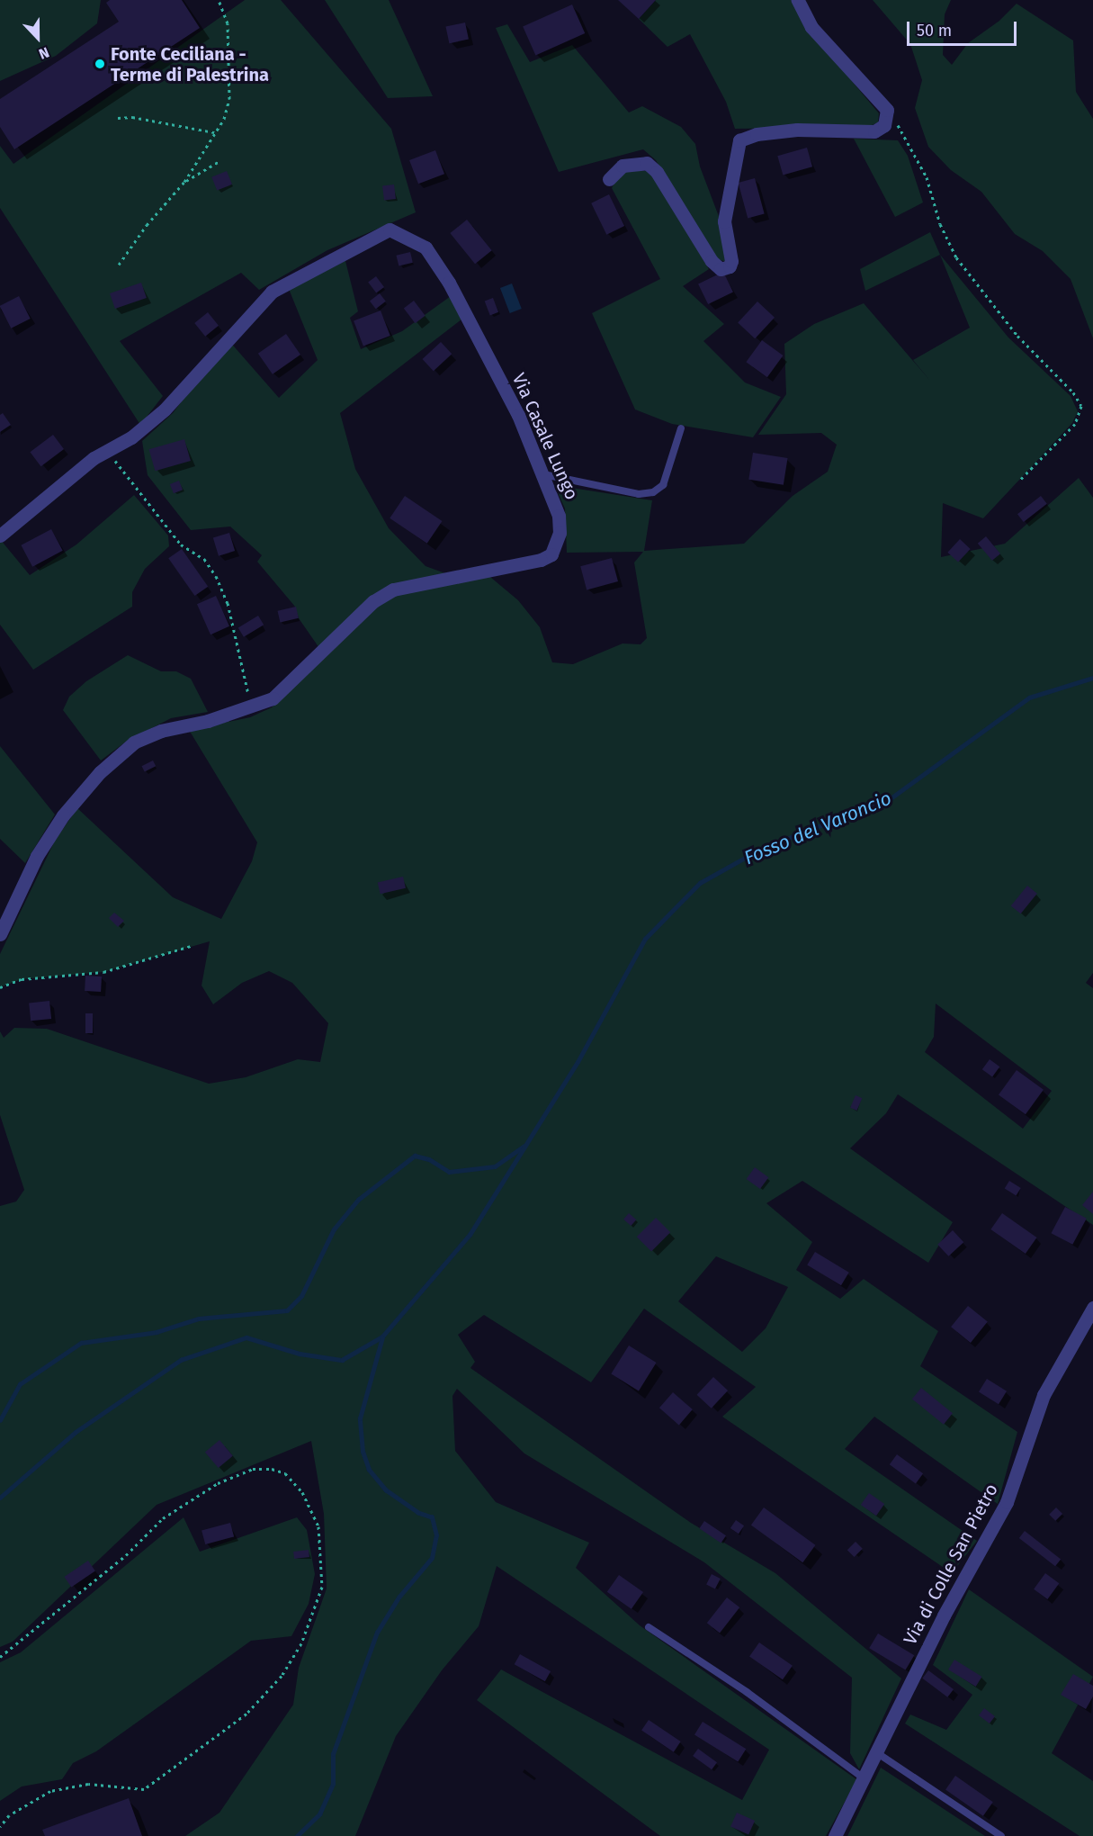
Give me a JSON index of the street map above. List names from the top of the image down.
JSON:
{
  "streets": {
    "street": ["Via Casale Lungo", "Via di Colle San Pietro"]
  },
  "water": ["Fosso del Varoncio"],
  "places": ["Fonte Ceciliana - Terme di Palestrina"],
  "scale_bar": "50 m",
  "north": "bottom"
}
